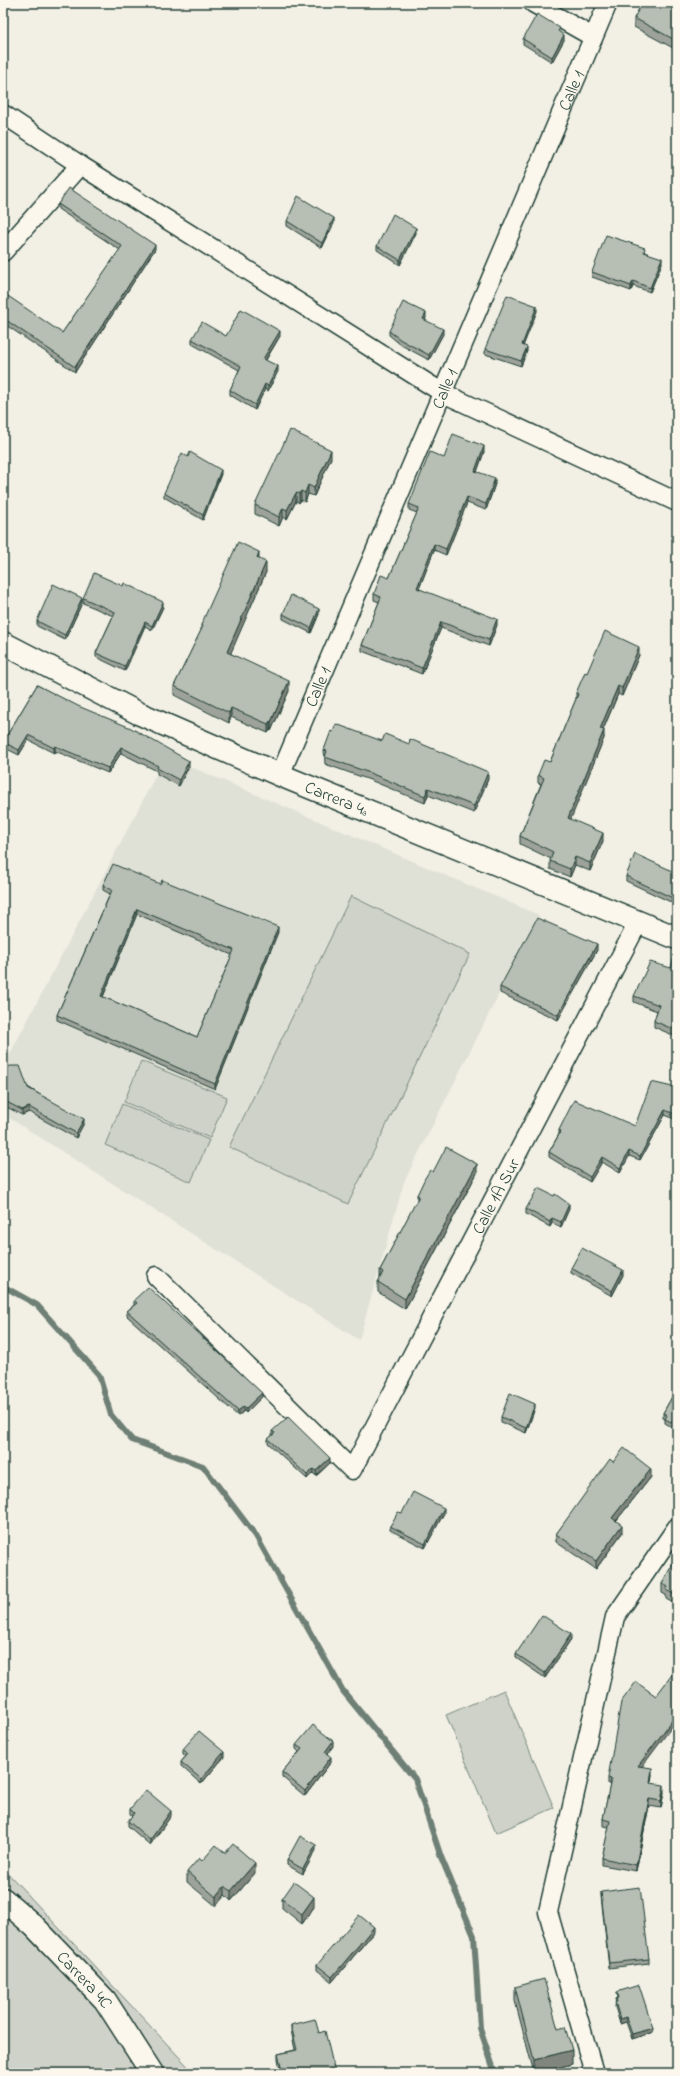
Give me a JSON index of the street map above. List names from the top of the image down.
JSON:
{
  "streets": {
    "street": [
      "Calle 1",
      "Carrera 4ª",
      "Calle 1A Sur",
      "Carrera 4C"
    ]
  },
  "crossings": [
    ["Calle 1", "Carrera 4ª"],
    ["Carrera 4ª", "Calle 1A Sur"]
  ]
}
